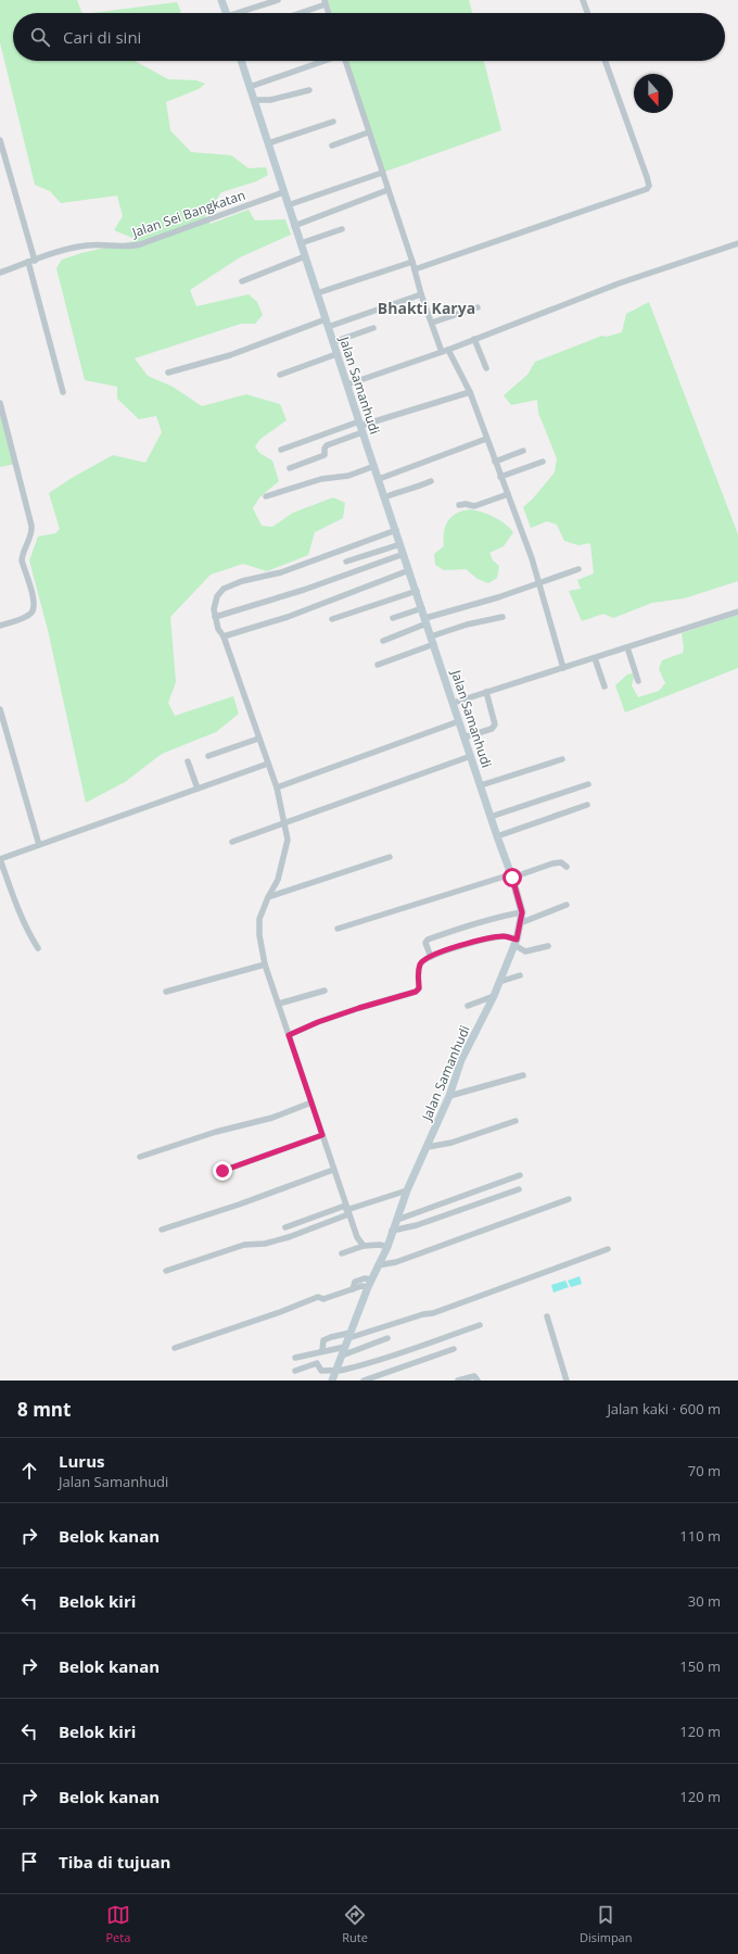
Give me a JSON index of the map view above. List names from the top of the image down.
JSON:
{
  "streets": {
    "street": ["Jalan Sei Bangkatan", "Jalan Samanhudi"]
  },
  "crossings": [
    ["Jalan Sei Bangkatan", "Jalan Samanhudi"]
  ],
  "districts": ["Bhakti Karya"],
  "north": "bottom",
  "page": {
    "search": "Cari di sini",
    "heading": ["8 mnt", "Jalan kaki · 600 m"],
    "list": [
      ["Lurus", "Jalan Samanhudi", "70 m"],
      ["Belok kanan", "110 m"],
      ["Belok kiri", "30 m"],
      ["Belok kanan", "150 m"],
      ["Belok kiri", "120 m"],
      ["Belok kanan", "120 m"],
      "Tiba di tujuan"
    ],
    "nav": ["Peta", "Rute", "Disimpan"]
  }
}
